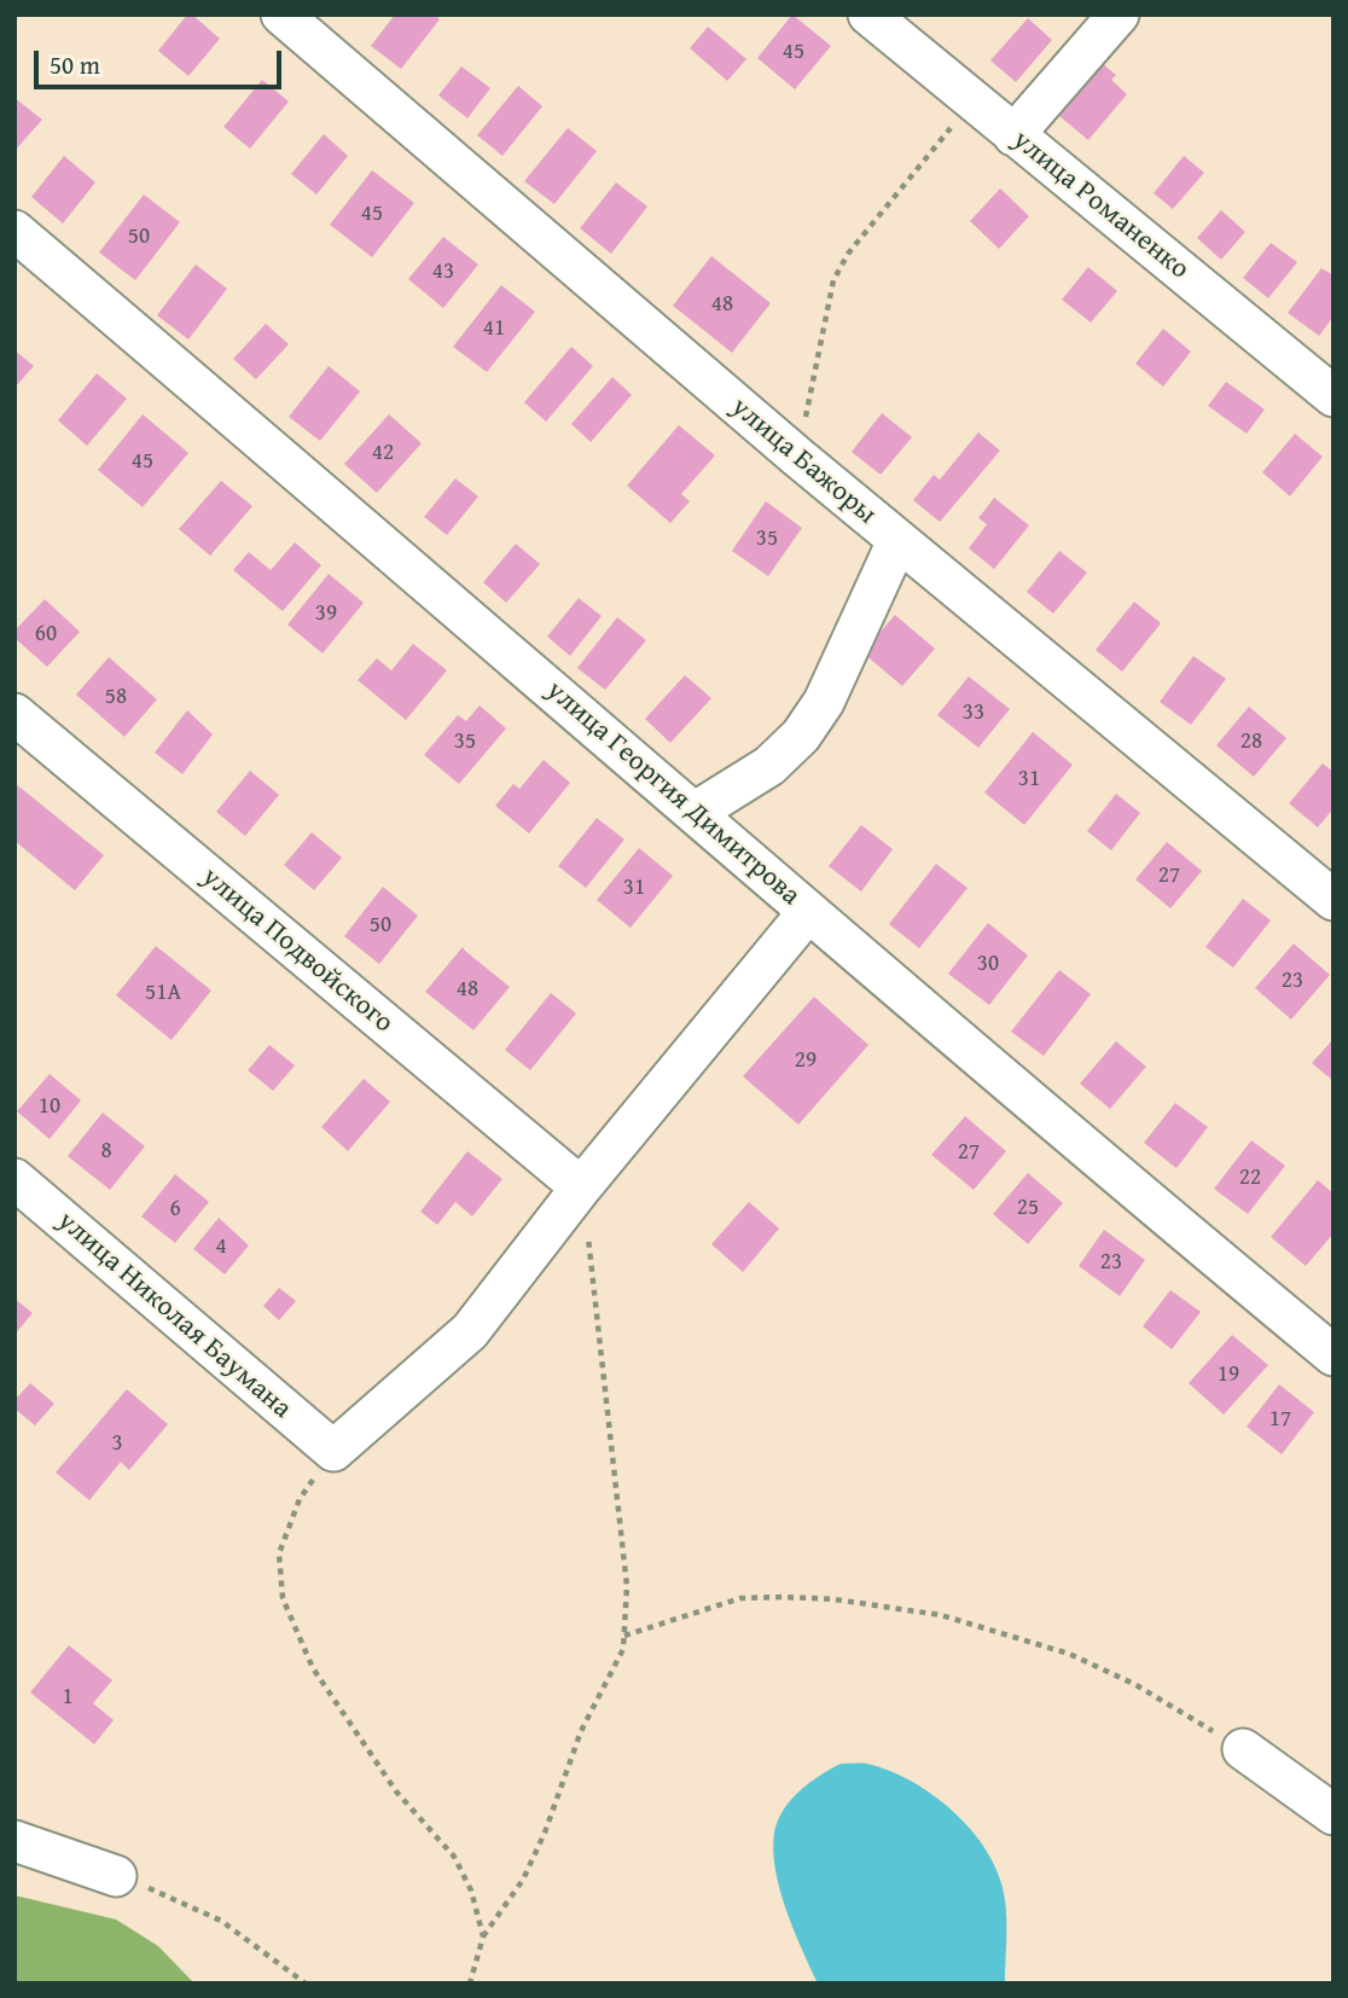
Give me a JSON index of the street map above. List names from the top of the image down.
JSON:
{
  "streets": {
    "street": [
      "улица Романенко",
      "улица Бажоры",
      "улица Георгия Димитрова",
      "улица Подвойского",
      "улица Николая Баумана"
    ]
  },
  "house_numbers": [
    "45",
    "45",
    "50",
    "43",
    "48",
    "41",
    "42",
    "45",
    "35",
    "39",
    "60",
    "58",
    "33",
    "35",
    "28",
    "31",
    "27",
    "31",
    "50",
    "30",
    "23",
    "48",
    "51А",
    "29",
    "10",
    "8",
    "27",
    "22",
    "25",
    "6",
    "4",
    "23",
    "19",
    "17",
    "3",
    "1"
  ],
  "scale_bar": "50 m"
}
